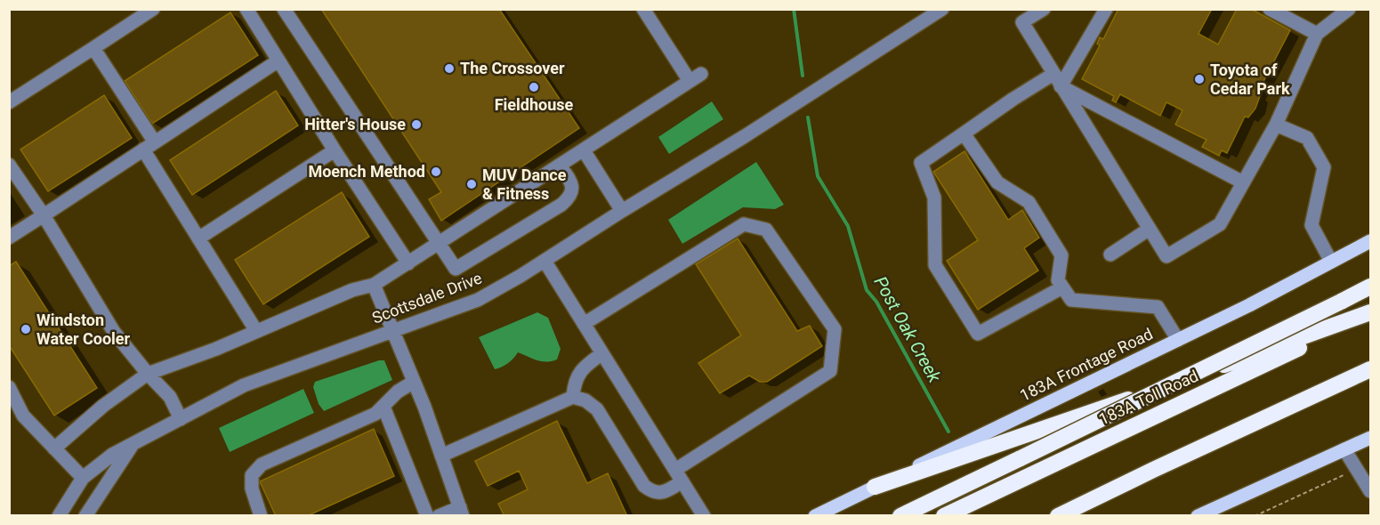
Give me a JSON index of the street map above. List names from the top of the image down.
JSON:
{
  "streets": {
    "highway": ["183A Toll Road"],
    "main road": ["183A Frontage Road"],
    "street": ["Scottsdale Drive"]
  },
  "water": ["Post Oak Creek"],
  "places": [
    "The Crossover",
    "Toyota of Cedar Park",
    "Fieldhouse",
    "Hitter's House",
    "Moench Method",
    "MUV Dance & Fitness",
    "Windston Water Cooler"
  ]
}
